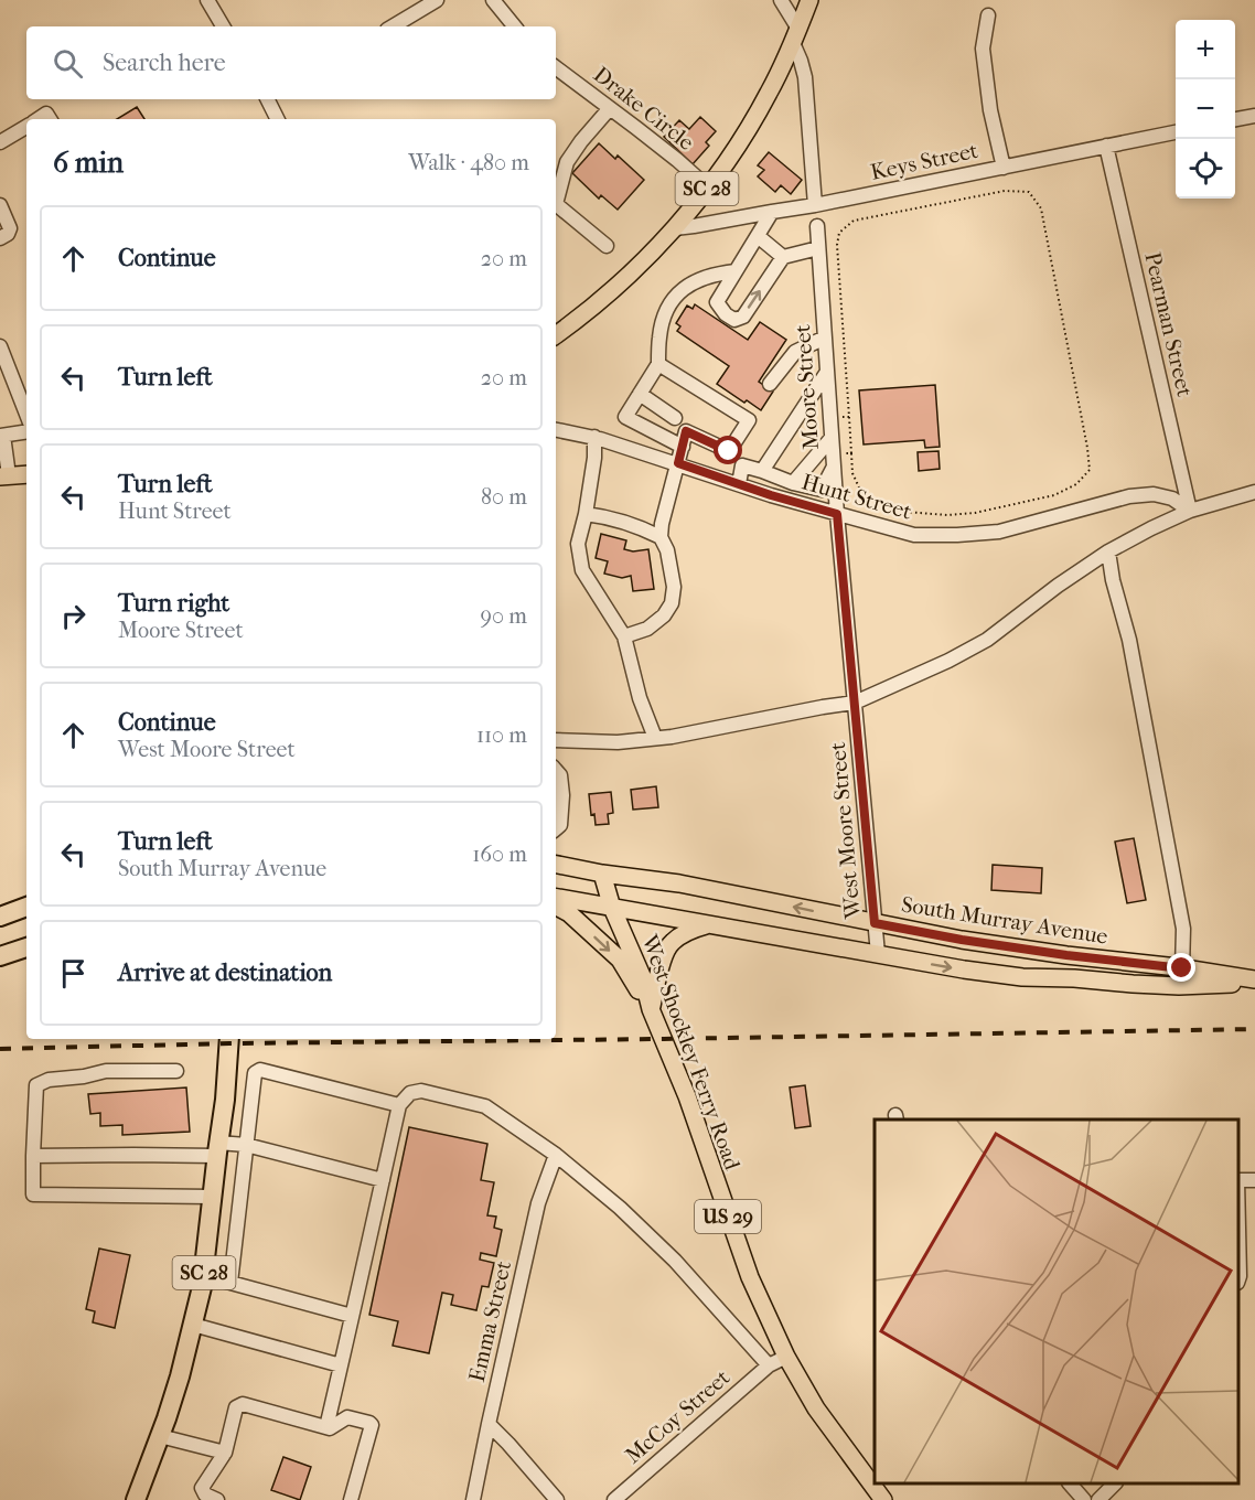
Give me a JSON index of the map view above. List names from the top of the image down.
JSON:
{
  "streets": {
    "highway": ["SC 28"],
    "main road": ["South Murray Avenue", "West Shockley Ferry Road", "US 29"],
    "street": [
      "Drake Circle",
      "Keys Street",
      "Pearman Street",
      "Moore Street",
      "Hunt Street",
      "West Moore Street",
      "Emma Street",
      "McCoy Street"
    ]
  },
  "crossings": [
    ["Drake Circle", "SC 28"],
    ["Keys Street", "SC 28"],
    ["Keys Street", "Pearman Street"],
    ["Pearman Street", "Hunt Street"],
    ["Moore Street", "Hunt Street"],
    ["Moore Street", "West Moore Street"],
    ["West Moore Street", "South Murray Avenue"],
    ["South Murray Avenue", "West Shockley Ferry Road"],
    ["West Shockley Ferry Road", "US 29"]
  ],
  "page": {
    "map_buttons": ["+", "−"],
    "search": "Search here",
    "heading": ["6 min", "Walk · 480 m"],
    "list": [
      ["Continue", "20 m"],
      ["Turn left", "20 m"],
      ["Turn left", "Hunt Street", "80 m"],
      ["Turn right", "Moore Street", "90 m"],
      ["Continue", "West Moore Street", "110 m"],
      ["Turn left", "South Murray Avenue", "160 m"],
      "Arrive at destination"
    ]
  }
}
